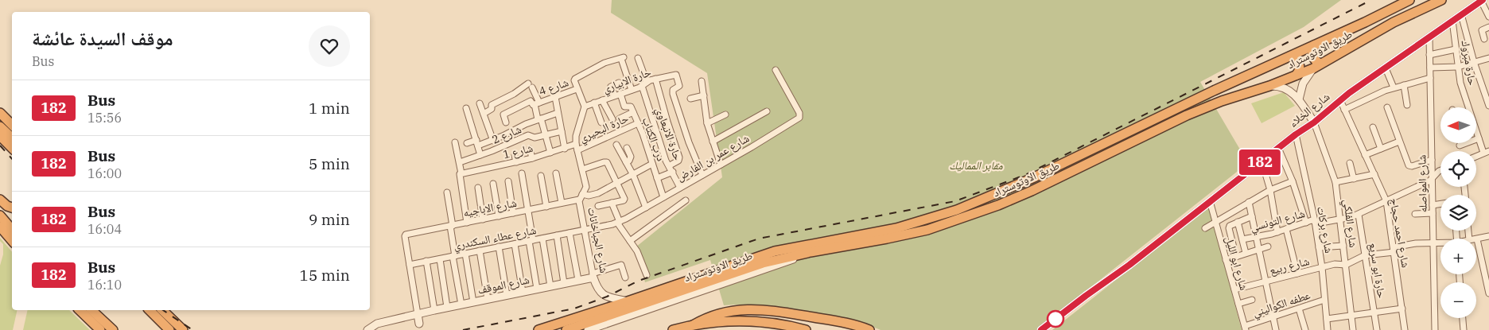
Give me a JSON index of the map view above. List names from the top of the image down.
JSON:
{
  "streets": {
    "highway": ["طريق الاوتوستراد"],
    "street": [
      "حارة مبروك",
      "حارة الابياري",
      "شارع 4",
      "شارع الخلاء",
      "حارة البحيري",
      "حارة الانبعاوي",
      "شارع 2",
      "درب الكتاب",
      "شارع 1",
      "شارع عمر بن الفارض",
      "شارع المواصله",
      "شارع الاباجيه",
      "شارع التونسي",
      "شارع الفلكي",
      "شارع بركات",
      "شارع احمد حجاج",
      "شارع عطاء السكندري",
      "شارع الجباخانات",
      "شارع ابو الليل",
      "شارع ربيع",
      "حارة ابو سريع",
      "شارع الموقف",
      "عطفه الكواليني"
    ]
  },
  "crossings": [
    ["طريق الاوتوستراد", "شارع الجباخانات"],
    ["حارة مبروك", "شارع الخلاء"],
    ["حارة الابياري", "حارة الانبعاوي"],
    ["حارة الابياري", "درب الكتاب"],
    ["حارة الابياري", "شارع عمر بن الفارض"],
    ["حارة الابياري", "شارع الجباخانات"],
    ["شارع الخلاء", "شارع المواصله"],
    ["شارع الخلاء", "شارع الفلكي"],
    ["شارع الخلاء", "شارع بركات"],
    ["شارع الخلاء", "شارع احمد حجاج"],
    ["شارع الخلاء", "شارع ابو الليل"],
    ["حارة البحيري", "درب الكتاب"],
    ["حارة البحيري", "شارع الجباخانات"],
    ["حارة الانبعاوي", "شارع عمر بن الفارض"],
    ["درب الكتاب", "شارع عمر بن الفارض"],
    ["درب الكتاب", "شارع الاباجيه"],
    ["شارع 1", "شارع الجباخانات"],
    ["شارع عمر بن الفارض", "شارع عطاء السكندري"],
    ["شارع عمر بن الفارض", "شارع الجباخانات"],
    ["شارع المواصله", "شارع التونسي"],
    ["شارع المواصله", "شارع ربيع"],
    ["شارع الاباجيه", "شارع عطاء السكندري"],
    ["شارع الاباجيه", "شارع الجباخانات"],
    ["شارع التونسي", "شارع الفلكي"],
    ["شارع التونسي", "شارع بركات"],
    ["شارع التونسي", "شارع احمد حجاج"],
    ["شارع التونسي", "حارة ابو سريع"],
    ["شارع الفلكي", "شارع ربيع"],
    ["شارع بركات", "شارع ربيع"],
    ["شارع بركات", "عطفه الكواليني"],
    ["شارع احمد حجاج", "شارع ربيع"],
    ["شارع عطاء السكندري", "شارع الجباخانات"],
    ["شارع الجباخانات", "شارع الموقف"],
    ["شارع ابو الليل", "شارع ربيع"],
    ["شارع ابو الليل", "عطفه الكواليني"],
    ["شارع ربيع", "حارة ابو سريع"]
  ],
  "parks": ["مقابر المماليك"],
  "lines": ["bus line 182"],
  "north": "left",
  "page": {
    "on_map": "182",
    "heading": ["موقف السيدة عائشة", "Bus"],
    "list": [
      {
        "mark": "182",
        "name": "Bus",
        "note": "15:56",
        "value": "1 min"
      },
      {
        "mark": "182",
        "name": "Bus",
        "note": "16:00",
        "value": "5 min"
      },
      {
        "mark": "182",
        "name": "Bus",
        "note": "16:04",
        "value": "9 min"
      },
      {
        "mark": "182",
        "name": "Bus",
        "note": "16:10",
        "value": "15 min"
      }
    ],
    "map_buttons": ["+", "−"]
  }
}
